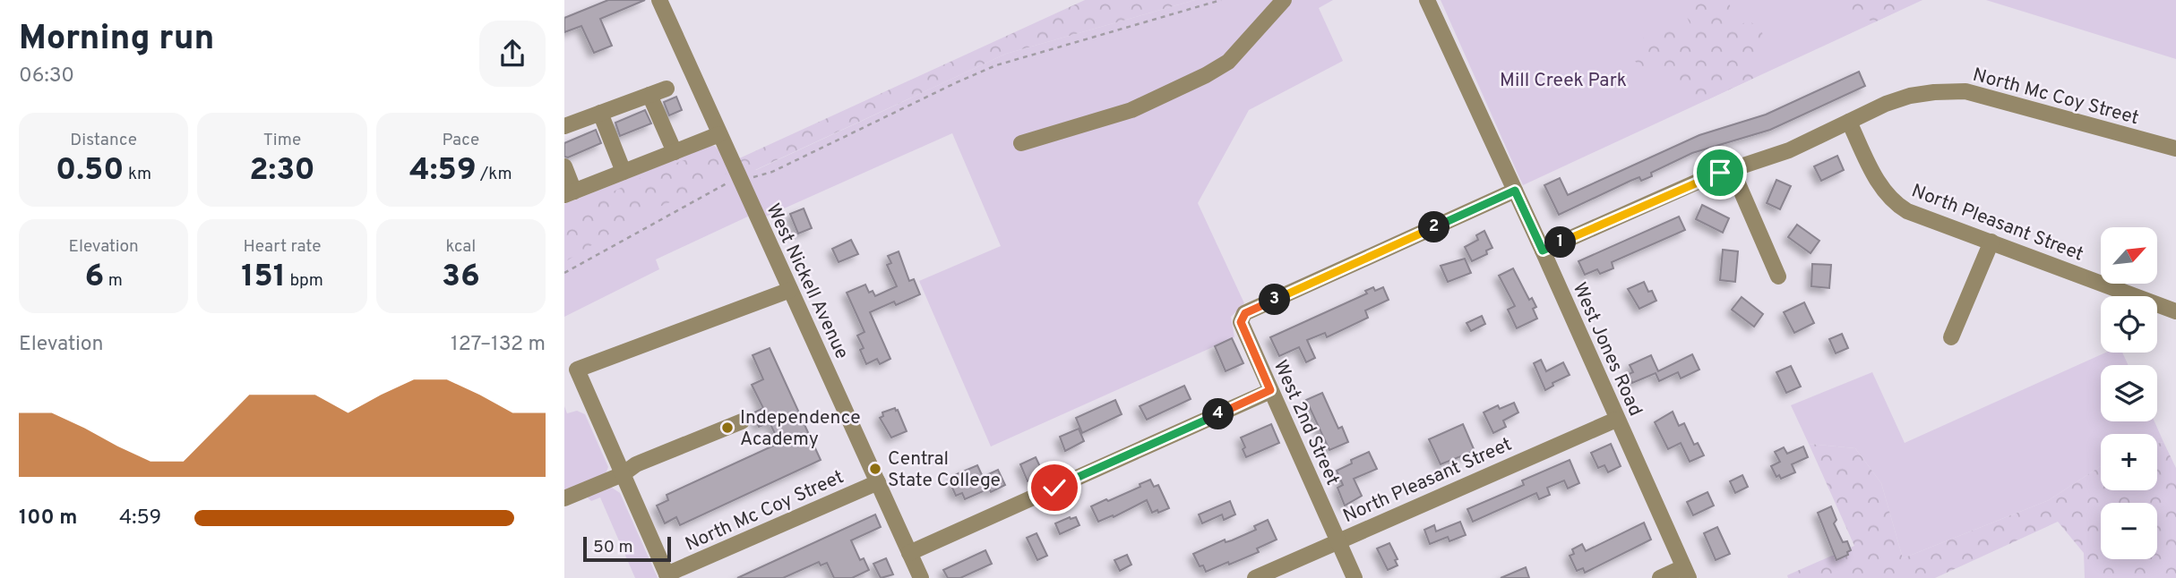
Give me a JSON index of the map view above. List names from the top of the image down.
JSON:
{
  "streets": {
    "street": [
      "North Mc Coy Street",
      "North Pleasant Street",
      "West Nickell Avenue",
      "West Jones Road",
      "West 2nd Street"
    ]
  },
  "crossings": [
    ["North Mc Coy Street", "North Pleasant Street"],
    ["North Mc Coy Street", "West Nickell Avenue"],
    ["North Mc Coy Street", "West Jones Road"],
    ["North Pleasant Street", "West Jones Road"],
    ["North Pleasant Street", "West 2nd Street"],
    ["West Jones Road", "West 2nd Street"]
  ],
  "parks": ["Mill Creek Park"],
  "places": ["Independence Academy", "Central State College"],
  "scale_bar": "50 m",
  "north": "top right",
  "page": {
    "heading": ["Morning run", "06:30"],
    "stats": [
      ["Distance", "0.50 km"],
      ["Time", "2:30"],
      ["Pace", "4:59 /km"],
      ["Elevation", "6 m"],
      ["Heart rate", "151 bpm"],
      ["kcal", "36"]
    ],
    "pins": [
      "2",
      "1",
      "3",
      "4"
    ],
    "map_buttons": ["+", "−"],
    "chart": ["Elevation", "127–132 m"],
    "list": [
      {
        "name": "100 m",
        "note": "4:59"
      }
    ],
    "scale": "50 m"
  }
}
